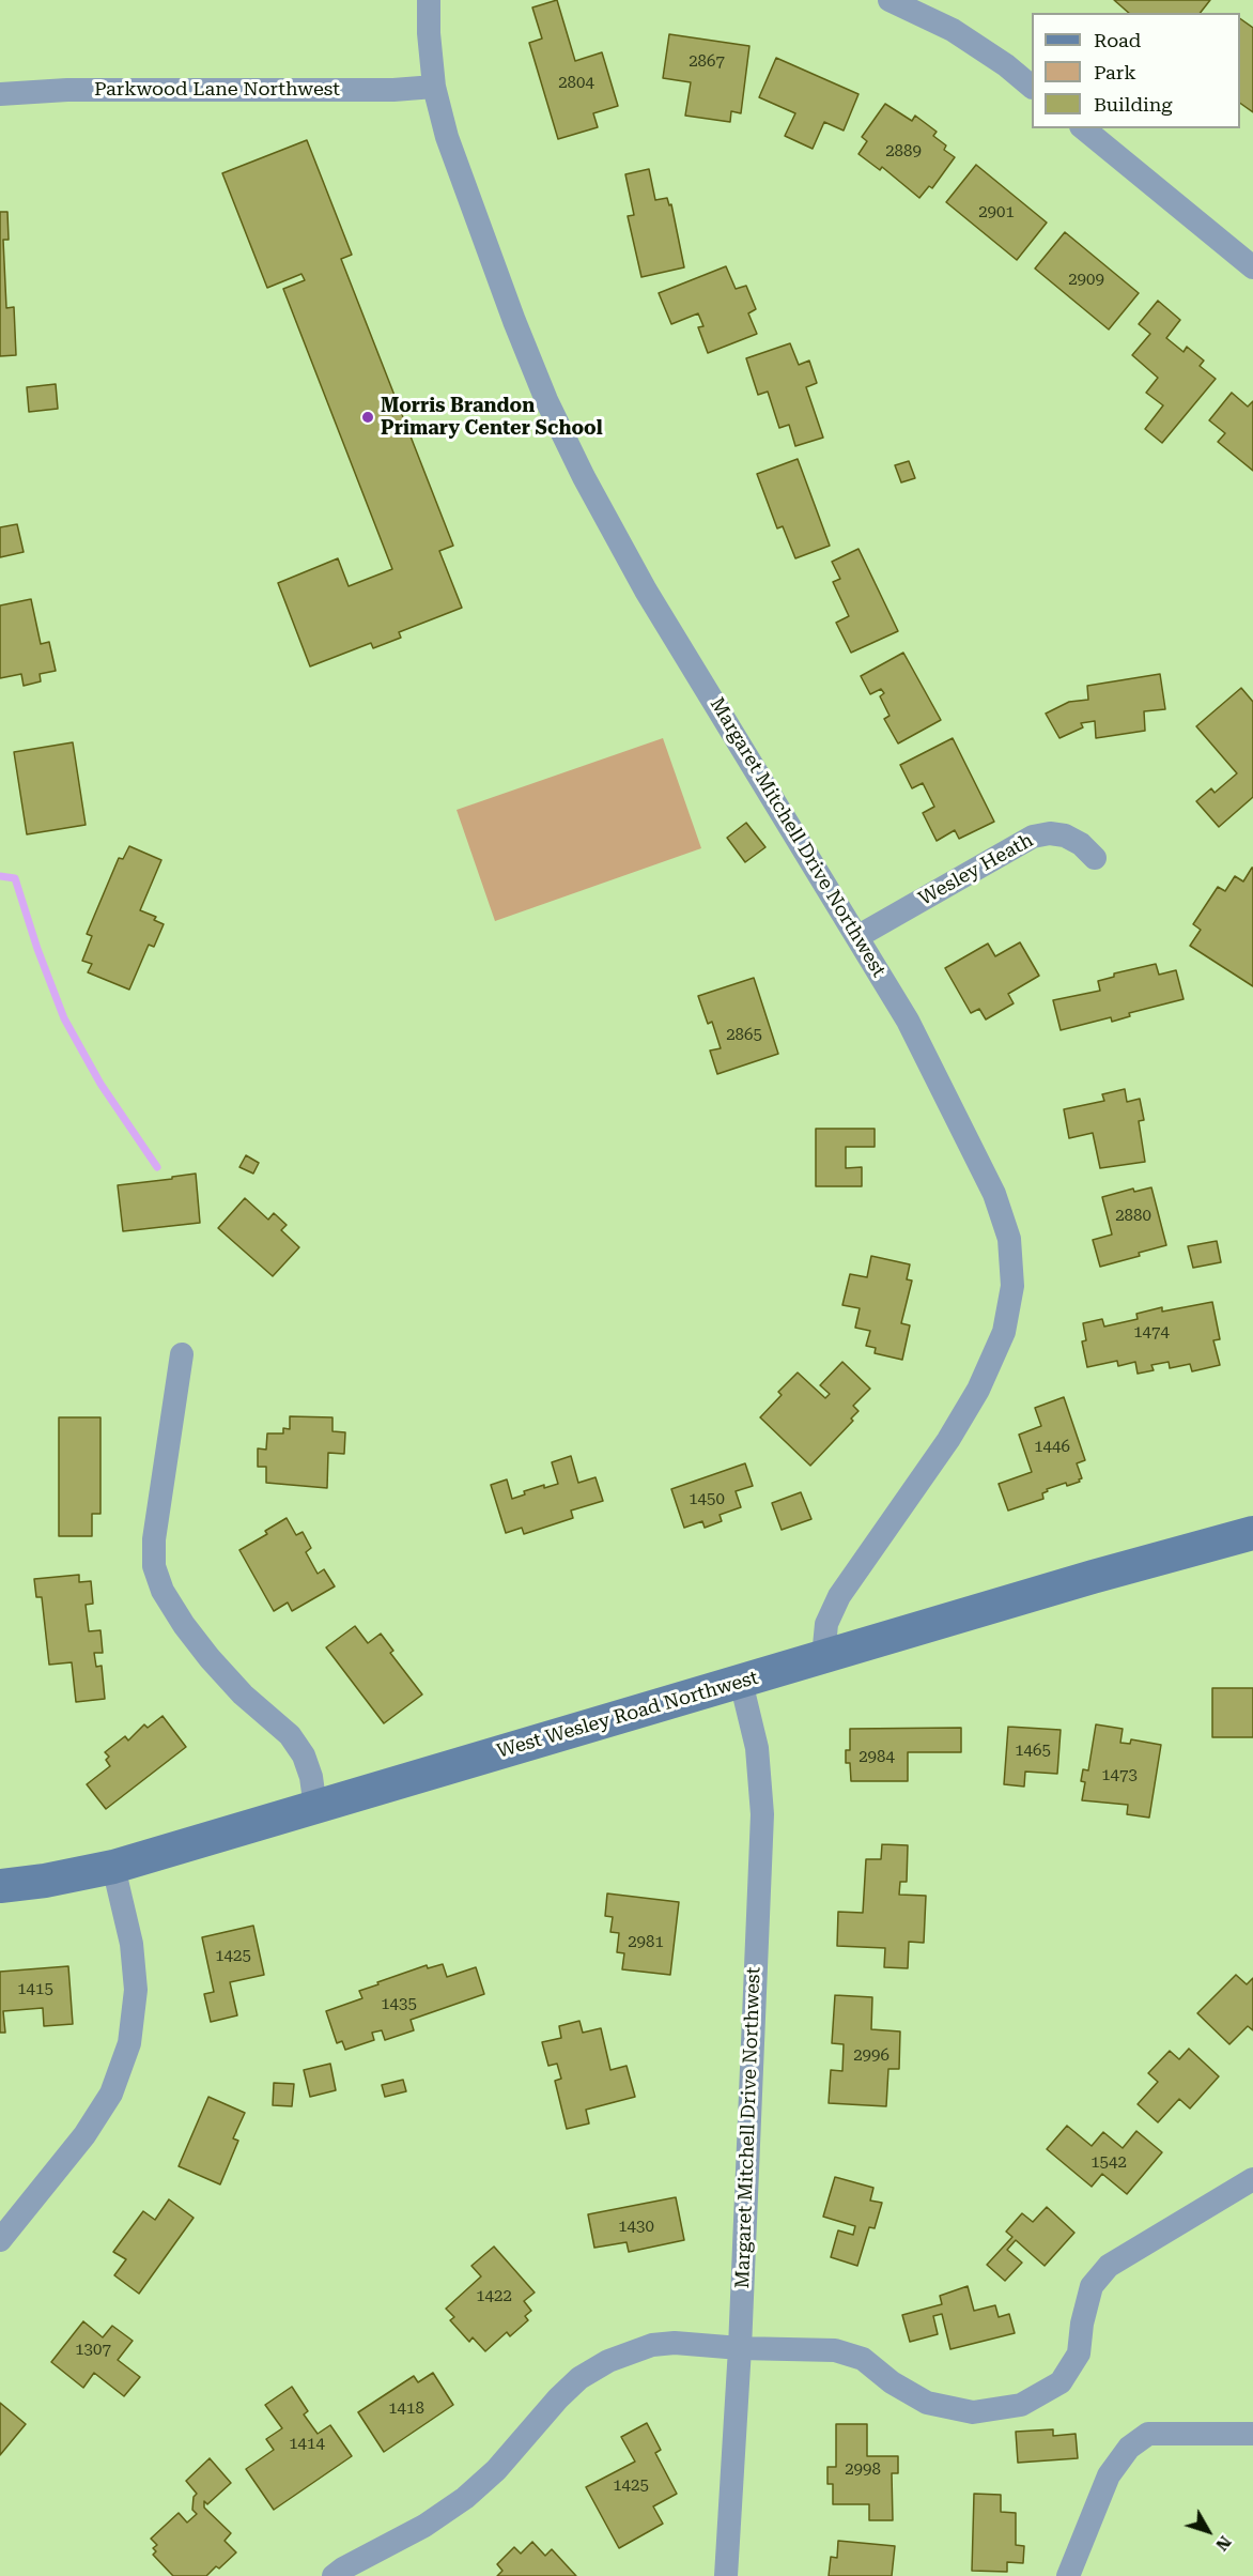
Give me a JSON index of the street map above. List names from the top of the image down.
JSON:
{
  "streets": {
    "street": [
      "Parkwood Lane Northwest",
      "Margaret Mitchell Drive Northwest",
      "Wesley Heath",
      "West Wesley Road Northwest"
    ]
  },
  "crossings": [
    ["Parkwood Lane Northwest", "Margaret Mitchell Drive Northwest"],
    ["Margaret Mitchell Drive Northwest", "Wesley Heath"],
    ["Margaret Mitchell Drive Northwest", "West Wesley Road Northwest"]
  ],
  "places": ["Morris Brandon Primary Center School"],
  "house_numbers": [
    "2867",
    "2804",
    "2889",
    "2901",
    "2909",
    "2865",
    "2880",
    "1474",
    "1446",
    "1450",
    "1465",
    "2984",
    "1473",
    "2981",
    "1425",
    "1415",
    "1435",
    "2996",
    "1542",
    "1430",
    "1422",
    "1307",
    "1418",
    "1414",
    "2998",
    "1425"
  ],
  "legend": ["Road", "Park", "Building"],
  "north": "bottom right"
}
